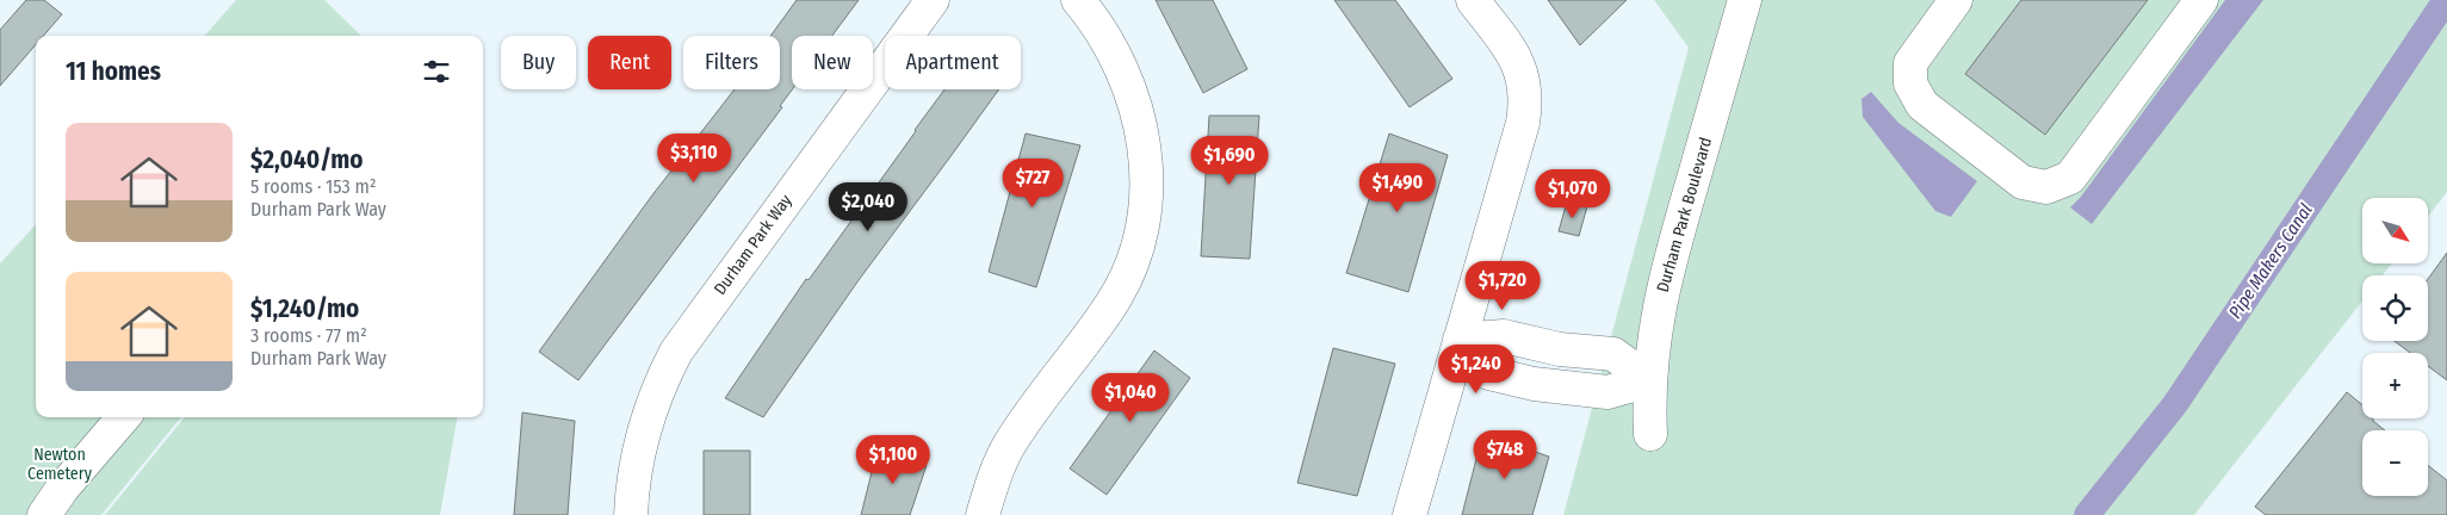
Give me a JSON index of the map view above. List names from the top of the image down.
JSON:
{
  "streets": {
    "street": ["Durham Park Boulevard", "Durham Park Way"]
  },
  "water": ["Pipe Makers Canal"],
  "parks": ["Newton Cemetery"],
  "north": "bottom right",
  "page": {
    "chip": [
      "Buy",
      "Rent",
      "Filters",
      "New",
      "Apartment"
    ],
    "heading": "11 homes",
    "list": [
      {
        "name": "$2,040/mo",
        "note": "5 rooms · 153 m² · Durham Park Way"
      },
      {
        "name": "$1,240/mo",
        "note": "3 rooms · 77 m² · Durham Park Way"
      }
    ],
    "price": [
      "$3,110",
      "$1,690",
      "$727",
      "$1,490",
      "$1,070",
      "$2,040",
      "$1,720",
      "$1,240",
      "$1,040",
      "$748",
      "$1,100"
    ],
    "map_buttons": ["+", "−"]
  }
}
